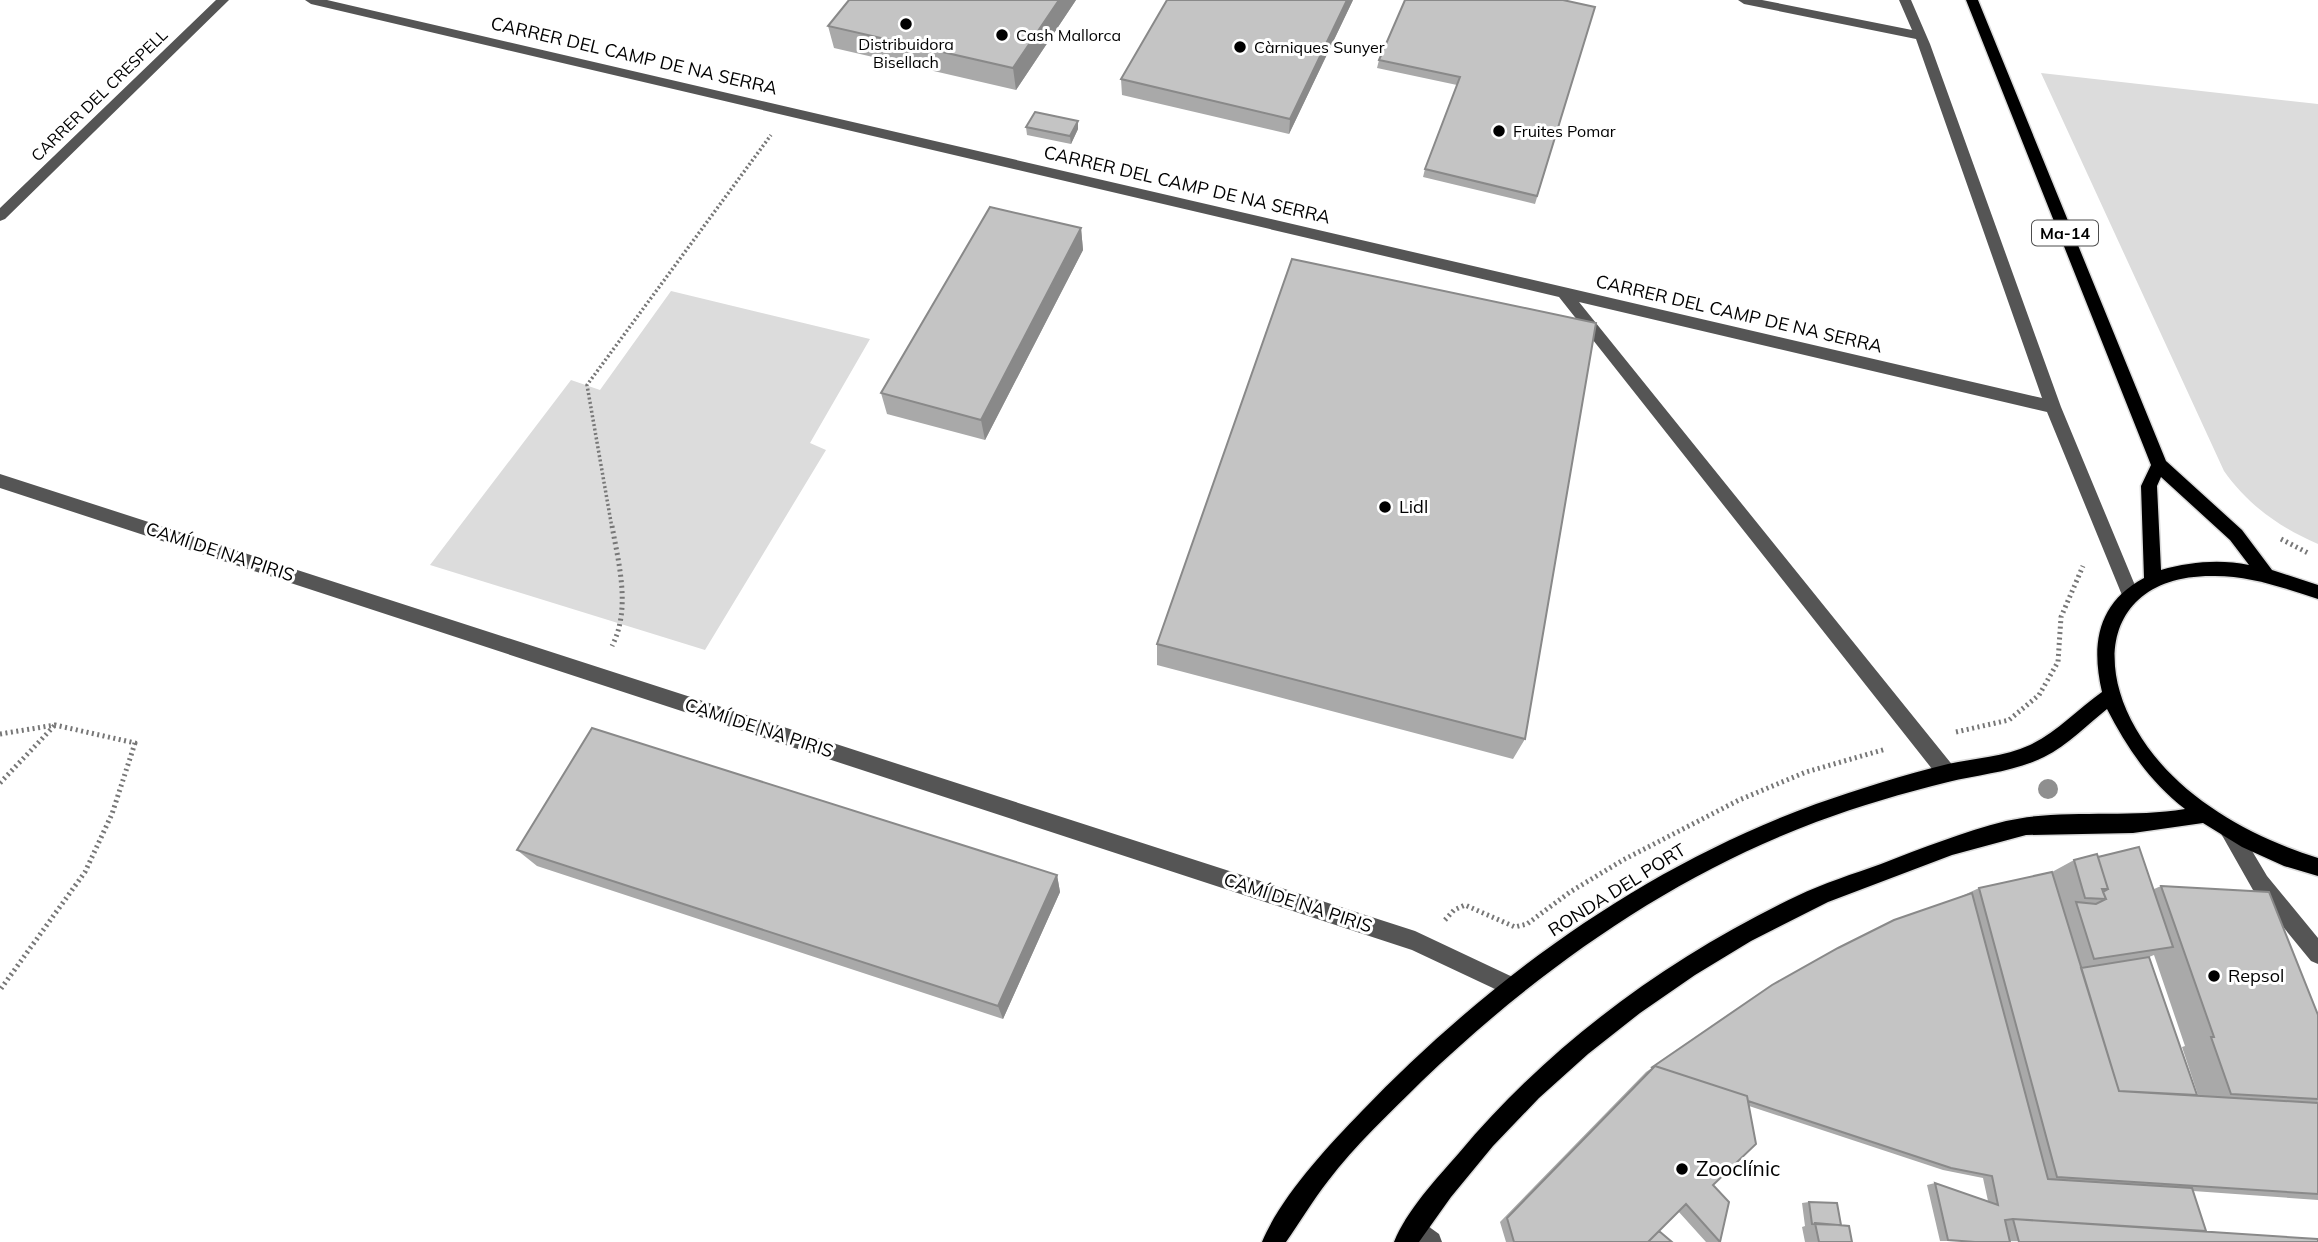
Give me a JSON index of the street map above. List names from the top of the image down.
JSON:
{
  "streets": {
    "main road": ["Ma-14", "RONDA DEL PORT"],
    "street": ["CARRER DEL CAMP DE NA SERRA", "CARRER DEL CRESPELL", "CAMÍ DE NA PIRIS"]
  },
  "crossings": [
    ["CAMÍ DE NA PIRIS", "RONDA DEL PORT"]
  ],
  "places": [
    "Distribuidora Bisellach",
    "Cash Mallorca",
    "Càrniques Sunyer",
    "Fruites Pomar",
    "Lidl",
    "Repsol",
    "Zooclínic"
  ]
}
